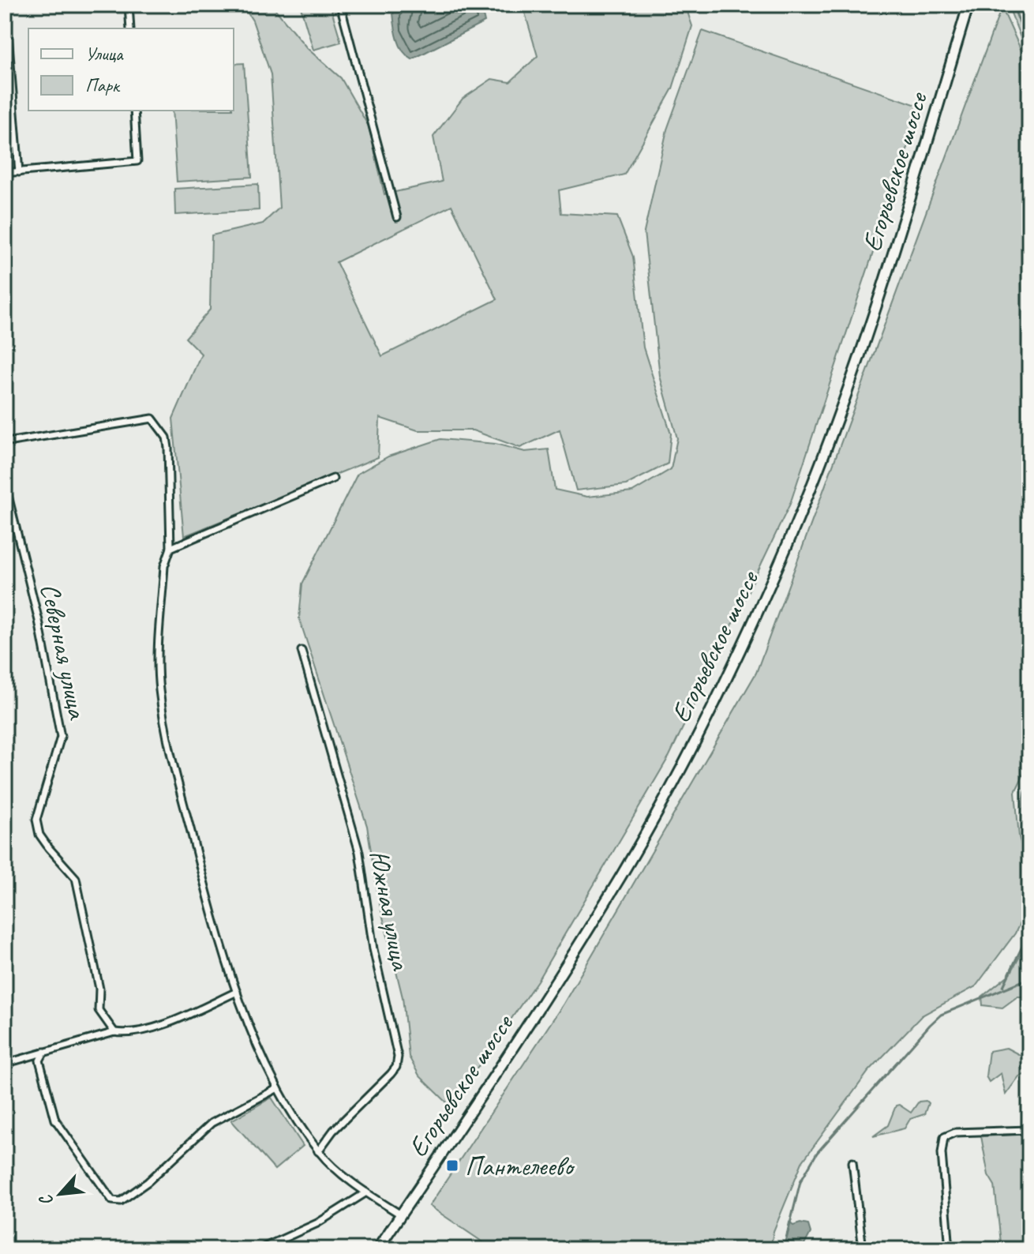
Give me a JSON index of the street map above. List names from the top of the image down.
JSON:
{
  "streets": {
    "main road": ["Егорьевское шоссе"],
    "street": ["Северная улица", "Южная улица"]
  },
  "places": {
    "transit": ["Пантелеево"]
  },
  "legend": ["Улица", "Парк"],
  "north": "bottom left"
}
